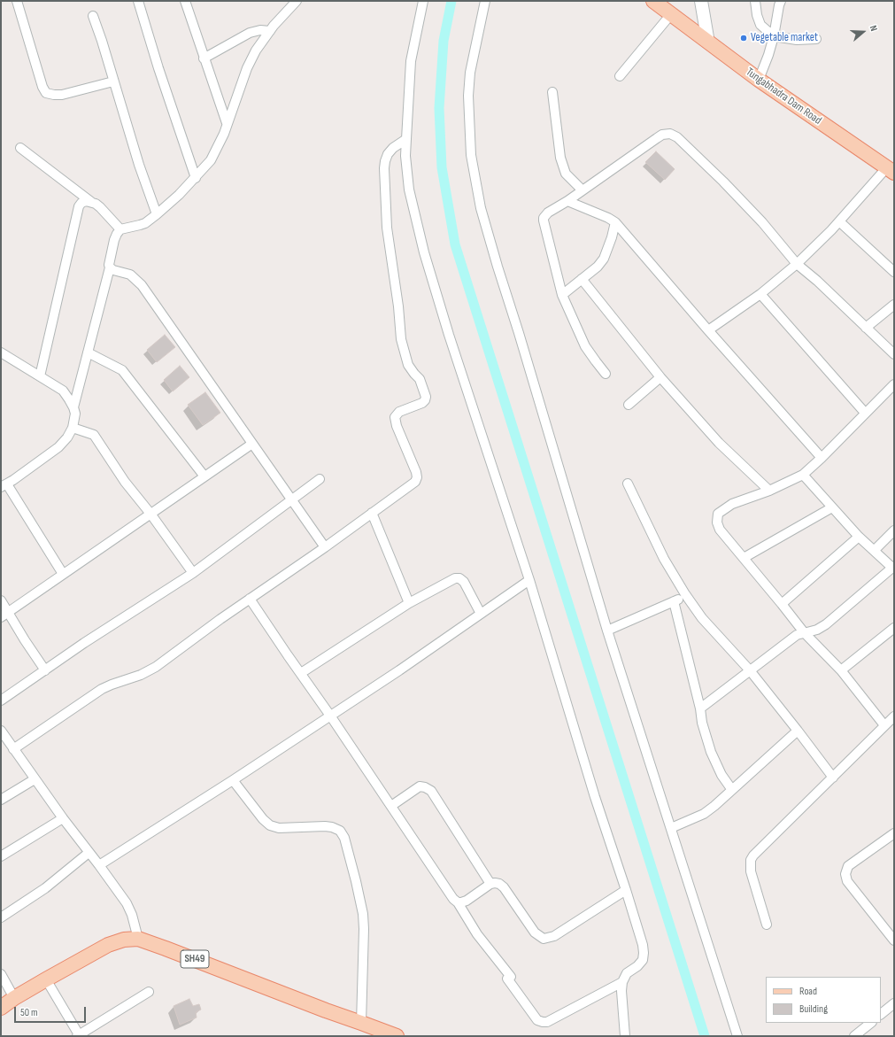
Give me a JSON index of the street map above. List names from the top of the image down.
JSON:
{
  "streets": {
    "main road": ["Tungabhadra Dam Road", "SH49"]
  },
  "places": ["Vegetable market"],
  "legend": ["Road", "Building"],
  "scale_bar": "50 m",
  "north": "right"
}
